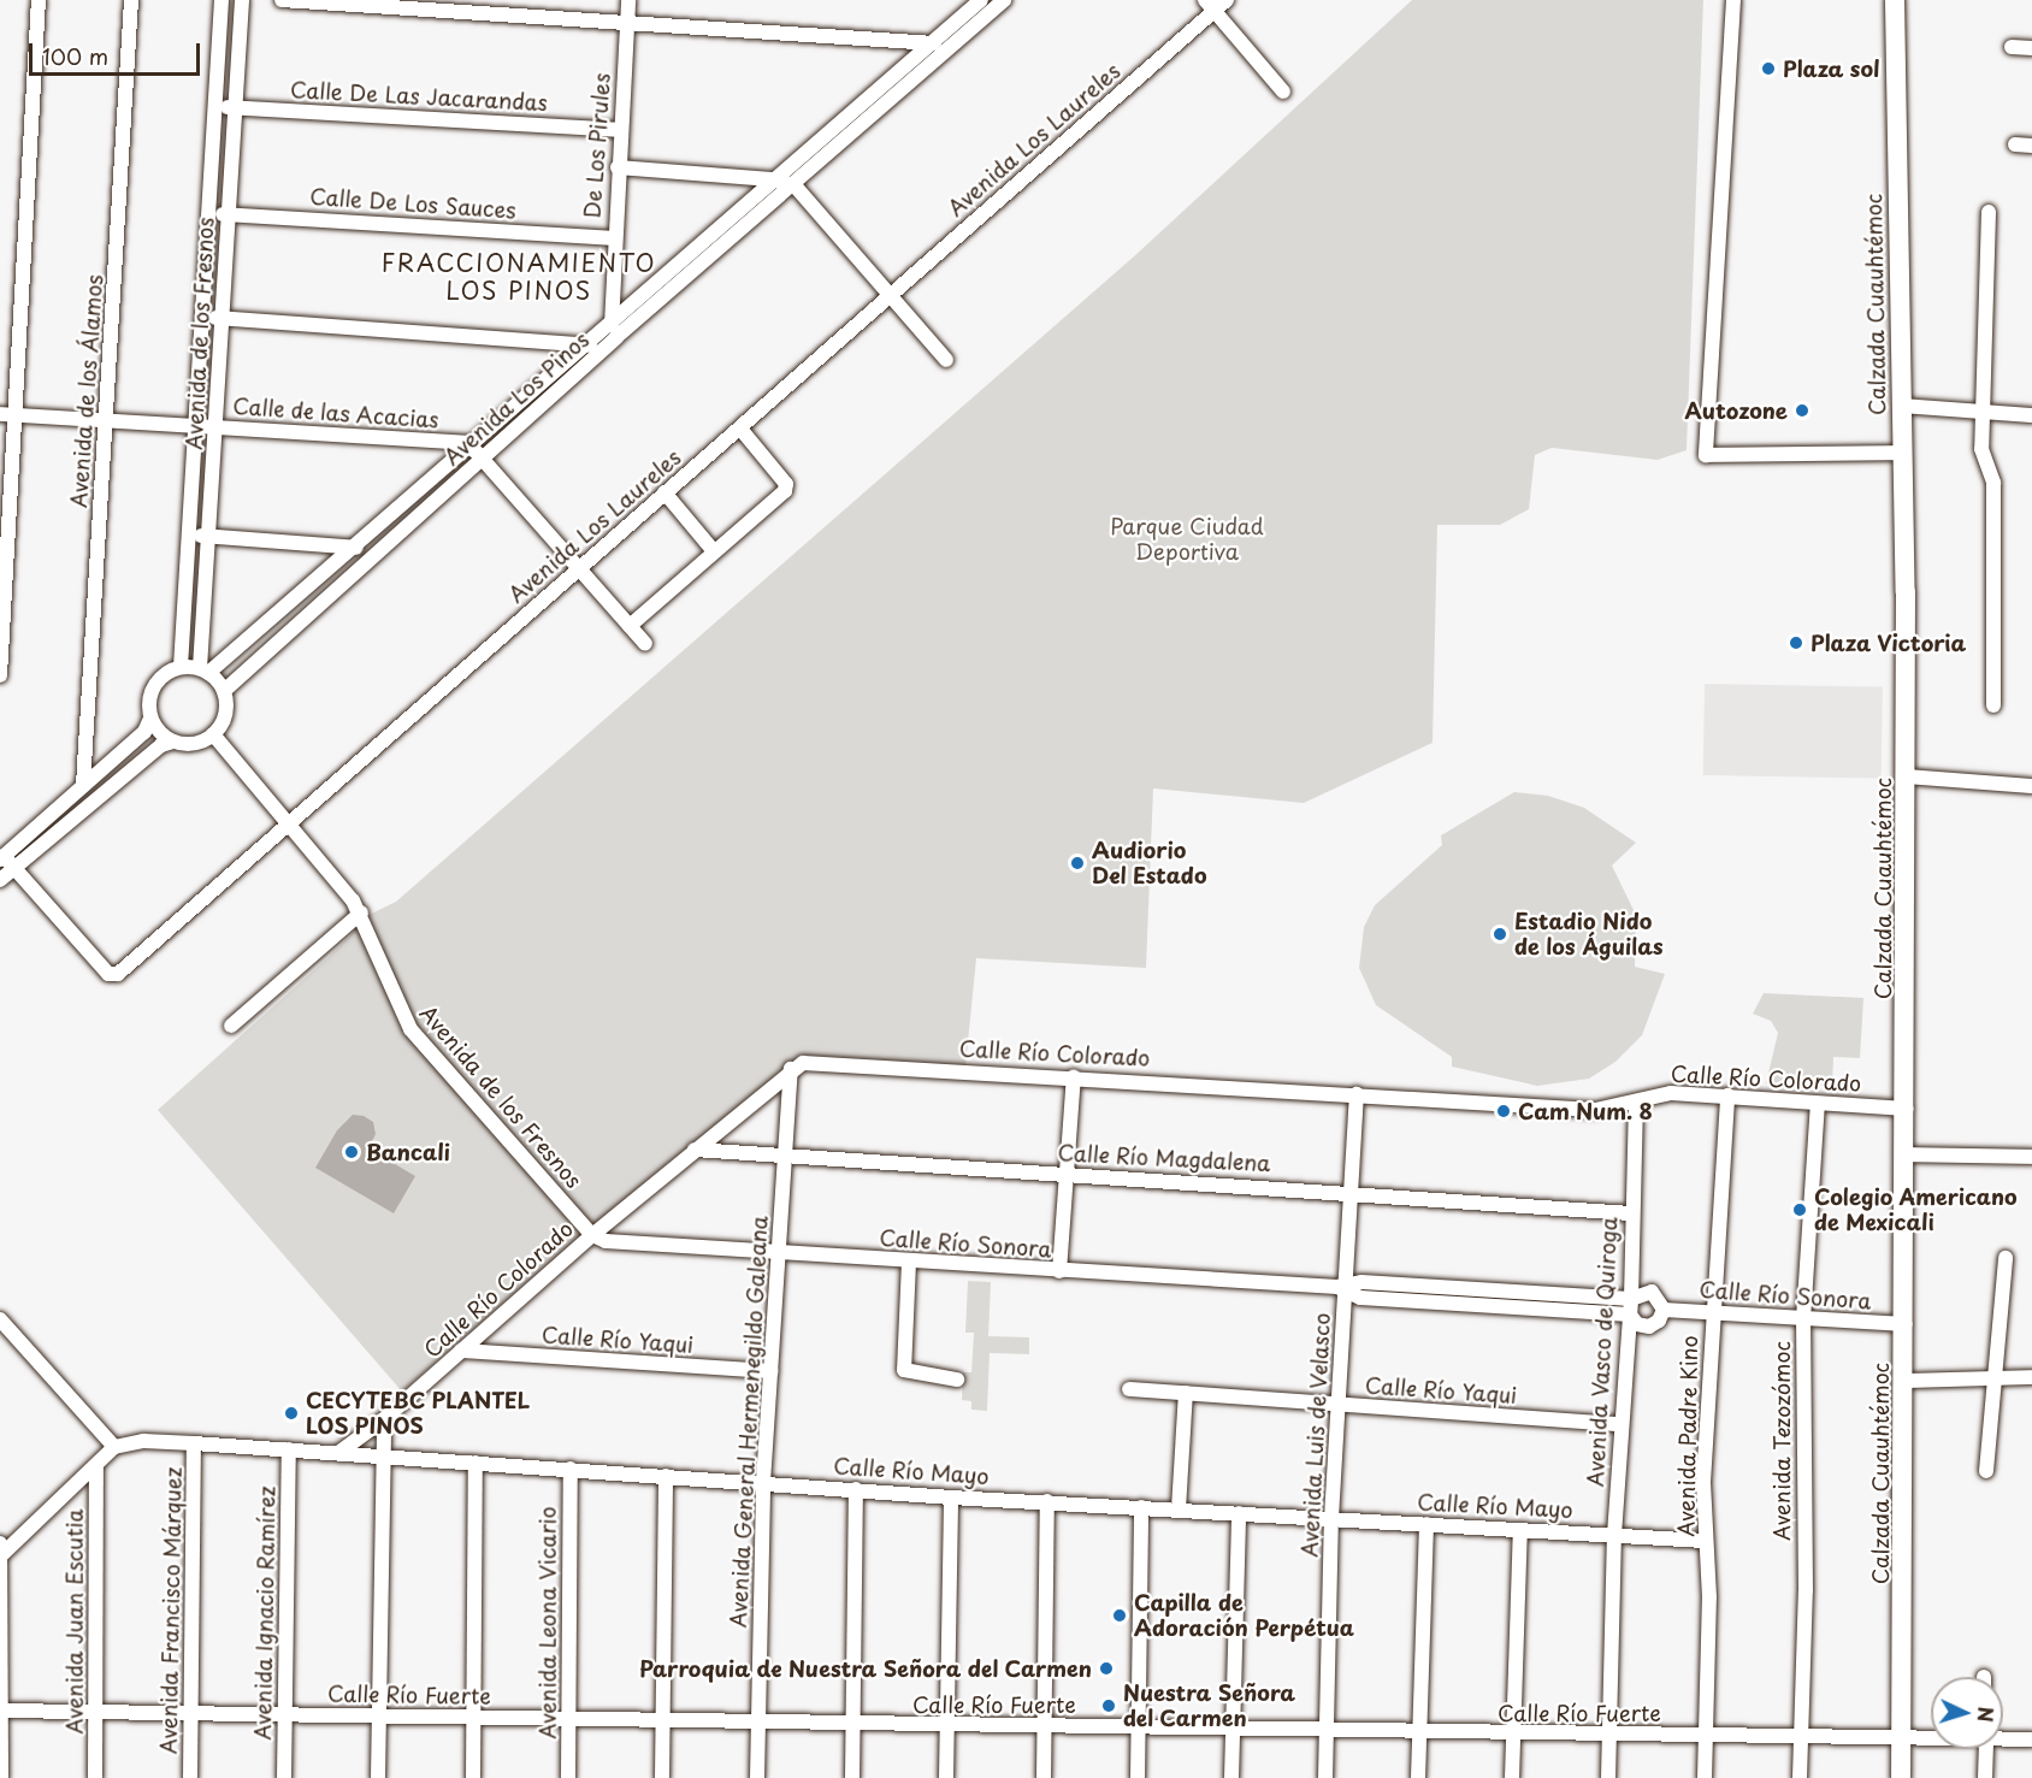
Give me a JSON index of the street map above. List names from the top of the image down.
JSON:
{
  "streets": {
    "main road": ["Calzada Cuauhtémoc"],
    "street": [
      "Calle De Las Jacarandas",
      "Avenida Los Laureles",
      "De Los Pirules",
      "Calle De Los Sauces",
      "Avenida de los Fresnos",
      "Avenida de los Álamos",
      "Avenida Los Pinos",
      "Calle de las Acacias",
      "Calle Río Colorado",
      "Calle Río Magdalena",
      "Calle Río Sonora",
      "Calle Río Yaqui",
      "Avenida Vasco de Quiroga",
      "Avenida General Hermenegildo Galeana",
      "Avenida Luis de Velasco",
      "Avenida Padre Kino",
      "Avenida Tezozómoc",
      "Calle Río Mayo",
      "Avenida Francisco Márquez",
      "Avenida Ignacio Ramírez",
      "Avenida Juan Escutia",
      "Avenida Leona Vicario",
      "Calle Río Fuerte"
    ]
  },
  "crossings": [
    ["Calle De Las Jacarandas", "De Los Pirules"],
    ["Calle De Las Jacarandas", "Avenida de los Fresnos"],
    ["Avenida Los Laureles", "Avenida de los Fresnos"],
    ["Avenida Los Laureles", "Calle de las Acacias"],
    ["De Los Pirules", "Calle De Los Sauces"],
    ["De Los Pirules", "Avenida Los Pinos"],
    ["Calle De Los Sauces", "Avenida de los Fresnos"],
    ["Calzada Cuauhtémoc", "Calle Río Colorado"],
    ["Calzada Cuauhtémoc", "Calle Río Sonora"],
    ["Calzada Cuauhtémoc", "Calle Río Fuerte"],
    ["Avenida de los Fresnos", "Avenida Los Pinos"],
    ["Avenida de los Fresnos", "Calle de las Acacias"],
    ["Avenida de los Fresnos", "Calle Río Colorado"],
    ["Avenida de los Fresnos", "Calle Río Sonora"],
    ["Avenida de los Álamos", "Calle de las Acacias"],
    ["Avenida Los Pinos", "Calle de las Acacias"],
    ["Calle Río Colorado", "Calle Río Magdalena"],
    ["Calle Río Colorado", "Calle Río Sonora"],
    ["Calle Río Colorado", "Calle Río Yaqui"],
    ["Calle Río Colorado", "Avenida Vasco de Quiroga"],
    ["Calle Río Colorado", "Avenida General Hermenegildo Galeana"],
    ["Calle Río Colorado", "Avenida Luis de Velasco"],
    ["Calle Río Colorado", "Avenida Padre Kino"],
    ["Calle Río Colorado", "Avenida Tezozómoc"],
    ["Calle Río Colorado", "Calle Río Mayo"],
    ["Calle Río Magdalena", "Avenida Vasco de Quiroga"],
    ["Calle Río Magdalena", "Avenida General Hermenegildo Galeana"],
    ["Calle Río Magdalena", "Avenida Luis de Velasco"],
    ["Calle Río Sonora", "Avenida Vasco de Quiroga"],
    ["Calle Río Sonora", "Avenida General Hermenegildo Galeana"],
    ["Calle Río Sonora", "Avenida Luis de Velasco"],
    ["Calle Río Sonora", "Avenida Padre Kino"],
    ["Calle Río Sonora", "Avenida Tezozómoc"],
    ["Calle Río Yaqui", "Avenida Vasco de Quiroga"],
    ["Calle Río Yaqui", "Avenida General Hermenegildo Galeana"],
    ["Calle Río Yaqui", "Avenida Luis de Velasco"],
    ["Avenida Vasco de Quiroga", "Calle Río Mayo"],
    ["Avenida Vasco de Quiroga", "Calle Río Fuerte"],
    ["Avenida General Hermenegildo Galeana", "Calle Río Mayo"],
    ["Avenida General Hermenegildo Galeana", "Calle Río Fuerte"],
    ["Avenida Luis de Velasco", "Calle Río Mayo"],
    ["Avenida Luis de Velasco", "Calle Río Fuerte"],
    ["Avenida Padre Kino", "Calle Río Mayo"],
    ["Avenida Padre Kino", "Calle Río Fuerte"],
    ["Avenida Tezozómoc", "Calle Río Fuerte"],
    ["Calle Río Mayo", "Avenida Francisco Márquez"],
    ["Calle Río Mayo", "Avenida Ignacio Ramírez"],
    ["Calle Río Mayo", "Avenida Leona Vicario"],
    ["Avenida Francisco Márquez", "Calle Río Fuerte"],
    ["Avenida Ignacio Ramírez", "Calle Río Fuerte"],
    ["Avenida Juan Escutia", "Calle Río Fuerte"],
    ["Avenida Leona Vicario", "Calle Río Fuerte"]
  ],
  "districts": ["FRACCIONAMIENTO LOS PINOS"],
  "parks": ["Parque Ciudad Deportiva"],
  "places": [
    "Plaza sol",
    "Autozone",
    "Plaza Victoria",
    "Audiorio Del Estado",
    "Estadio Nido de los Águilas",
    "Cam Num. 8",
    "Bancali",
    "Colegio Americano de Mexicali",
    "CECYTEBC PLANTEL LOS PINOS",
    "Capilla de Adoración Perpétua",
    "Parroquia de Nuestra Señora del Carmen",
    "Nuestra Señora del Carmen"
  ],
  "scale_bar": "100 m",
  "north": "right"
}
